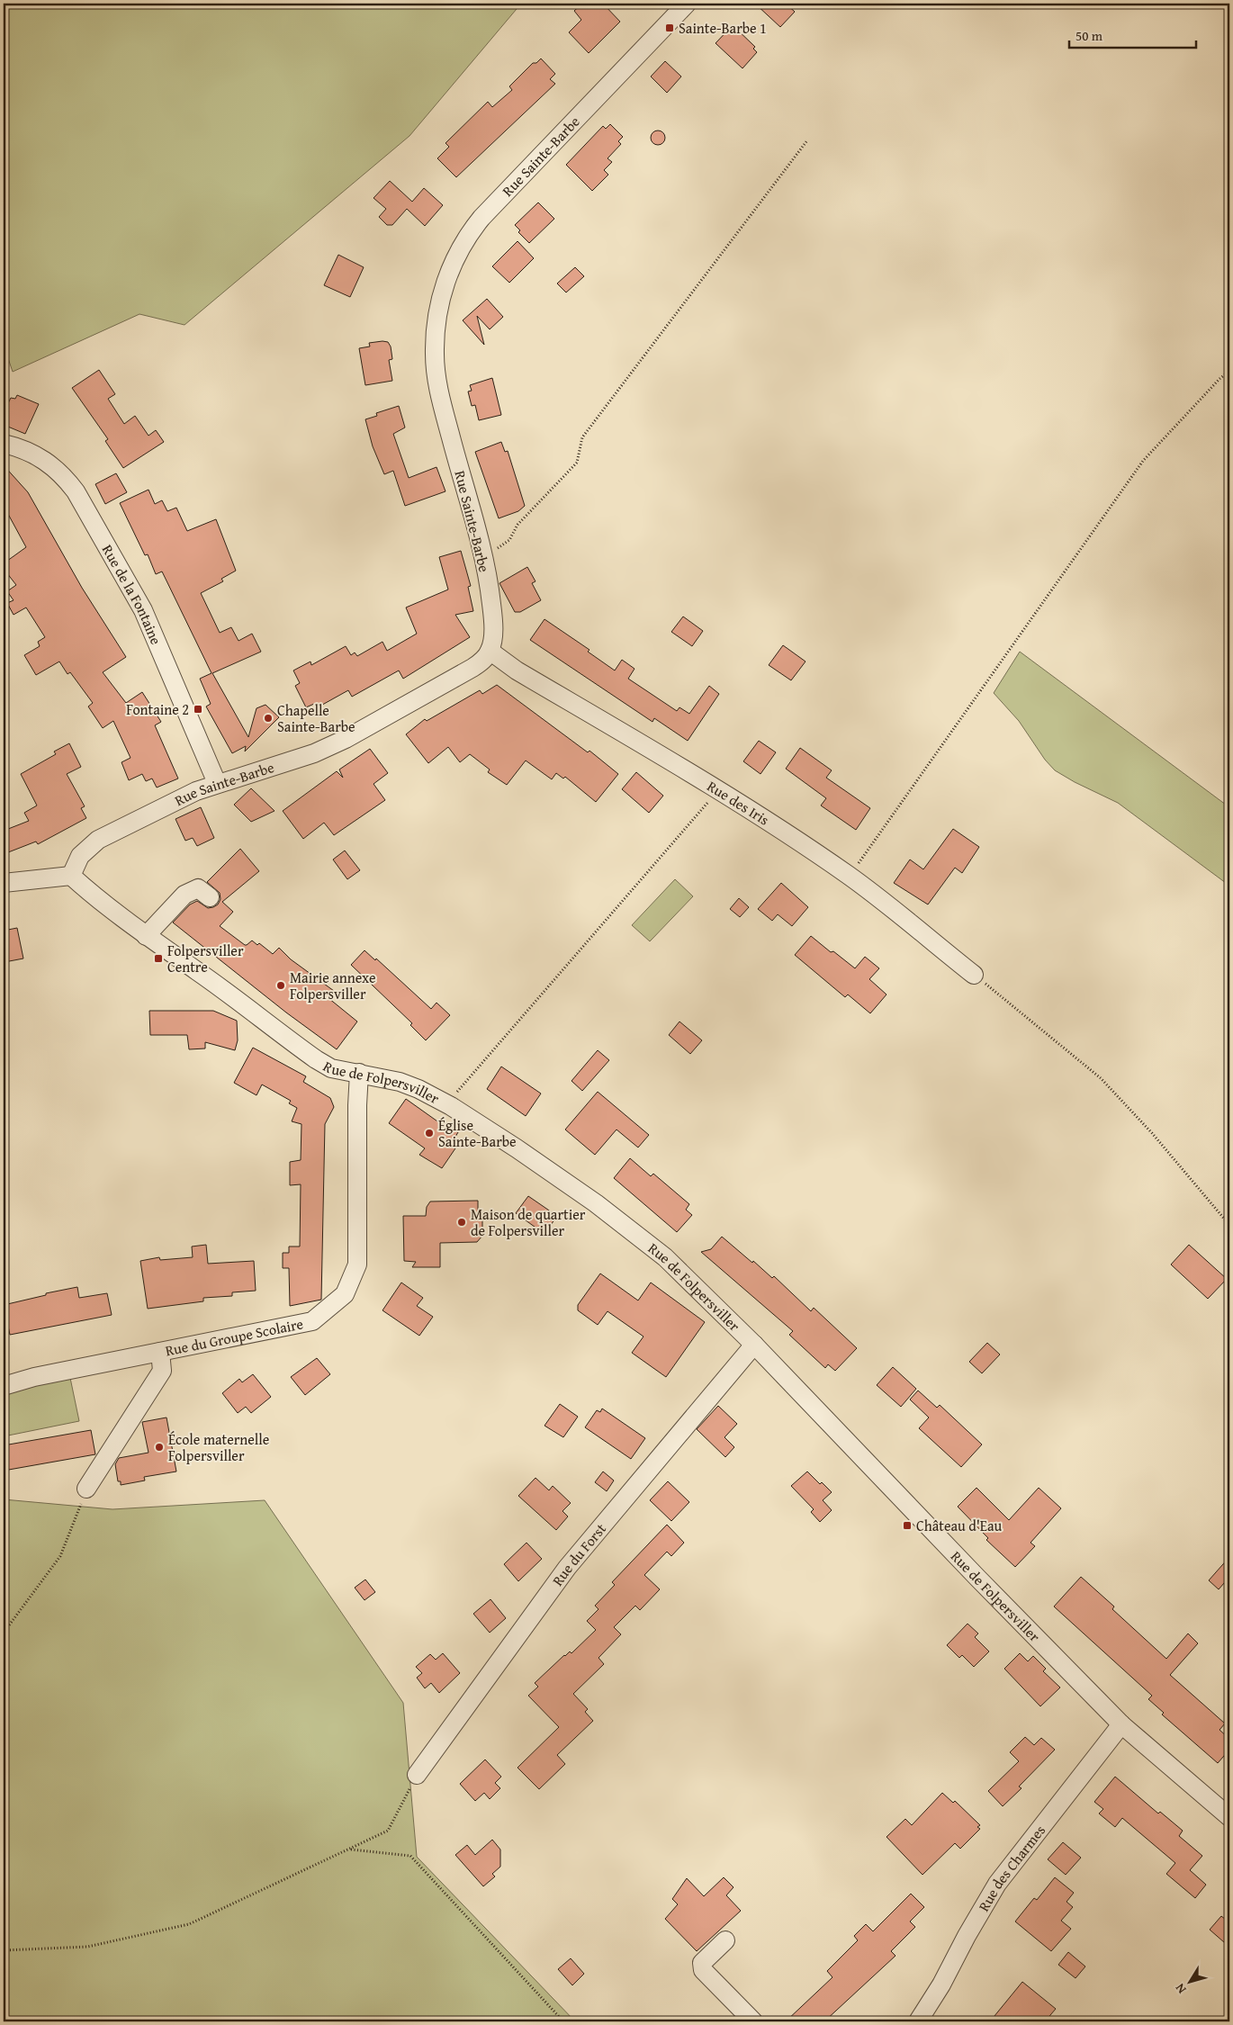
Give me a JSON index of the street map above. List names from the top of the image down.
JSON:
{
  "streets": {
    "street": [
      "Rue Sainte-Barbe",
      "Rue de la Fontaine",
      "Rue des Iris",
      "Rue de Folpersviller",
      "Rue du Groupe Scolaire",
      "Rue du Forst",
      "Rue des Charmes"
    ]
  },
  "crossings": [
    ["Rue Sainte-Barbe", "Rue de la Fontaine"],
    ["Rue Sainte-Barbe", "Rue des Iris"],
    ["Rue Sainte-Barbe", "Rue de Folpersviller"],
    ["Rue de Folpersviller", "Rue du Groupe Scolaire"],
    ["Rue de Folpersviller", "Rue du Forst"],
    ["Rue de Folpersviller", "Rue des Charmes"]
  ],
  "places": {
    "transit": [
      "Sainte-Barbe 1",
      "Fontaine 2",
      "Folpersviller Centre",
      "Château d'Eau"
    ],
    "other": [
      "Chapelle Sainte-Barbe",
      "Mairie annexe Folpersviller",
      "Église Sainte-Barbe",
      "Maison de quartier de Folpersviller",
      "École maternelle Folpersviller"
    ]
  },
  "scale_bar": "50 m",
  "north": "bottom left"
}
